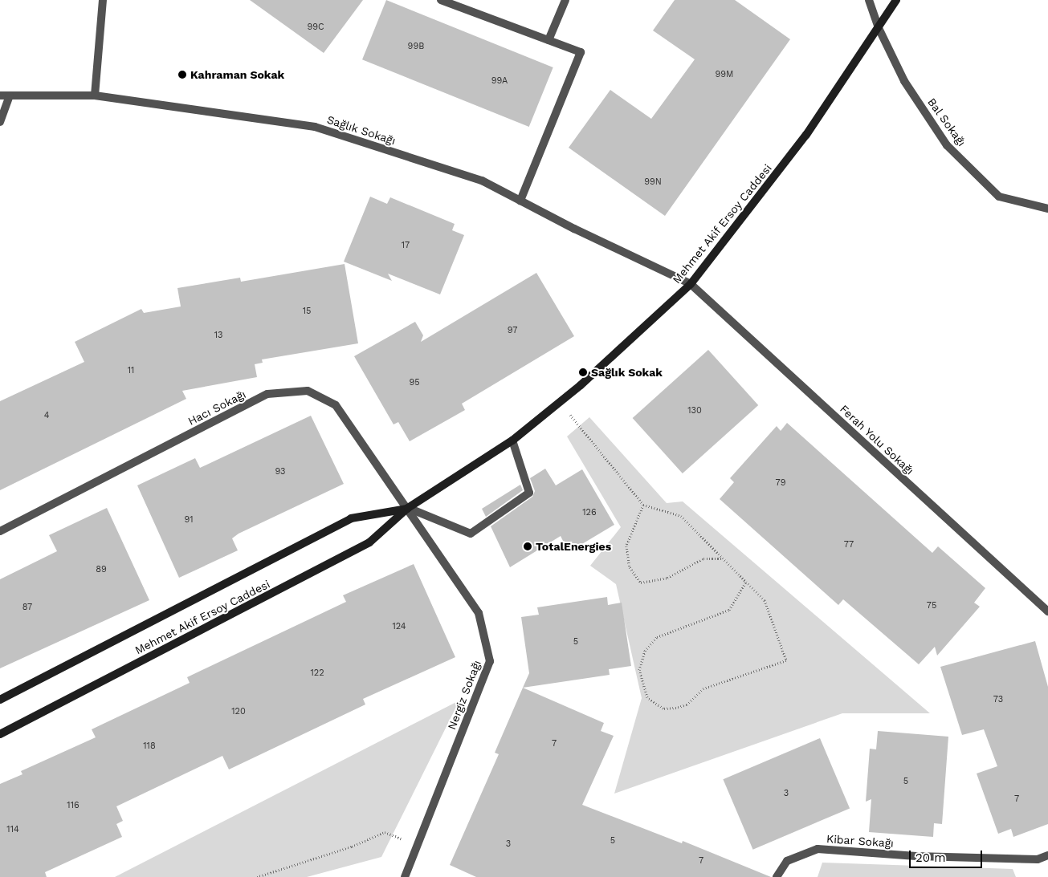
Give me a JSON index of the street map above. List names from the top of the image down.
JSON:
{
  "streets": {
    "main road": ["Mehmet Akif Ersoy Caddesi"],
    "street": [
      "Bal Sokağı",
      "Sağlık Sokağı",
      "Hacı Sokağı",
      "Ferah Yolu Sokağı",
      "Nergiz Sokağı",
      "Kibar Sokağı"
    ]
  },
  "crossings": [
    ["Bal Sokağı", "Mehmet Akif Ersoy Caddesi"],
    ["Sağlık Sokağı", "Mehmet Akif Ersoy Caddesi"],
    ["Sağlık Sokağı", "Ferah Yolu Sokağı"],
    ["Mehmet Akif Ersoy Caddesi", "Hacı Sokağı"],
    ["Mehmet Akif Ersoy Caddesi", "Ferah Yolu Sokağı"],
    ["Mehmet Akif Ersoy Caddesi", "Nergiz Sokağı"],
    ["Hacı Sokağı", "Nergiz Sokağı"]
  ],
  "places": ["Kahraman Sokak", "Sağlık Sokak", "TotalEnergies"],
  "house_numbers": [
    "99C",
    "99B",
    "99M",
    "99A",
    "99N",
    "17",
    "15",
    "97",
    "13",
    "11",
    "95",
    "130",
    "4",
    "93",
    "79",
    "126",
    "91",
    "77",
    "89",
    "75",
    "87",
    "124",
    "5",
    "122",
    "73",
    "120",
    "7",
    "118",
    "5",
    "3",
    "7",
    "116",
    "114",
    "5",
    "3",
    "7"
  ],
  "scale_bar": "20 m"
}
